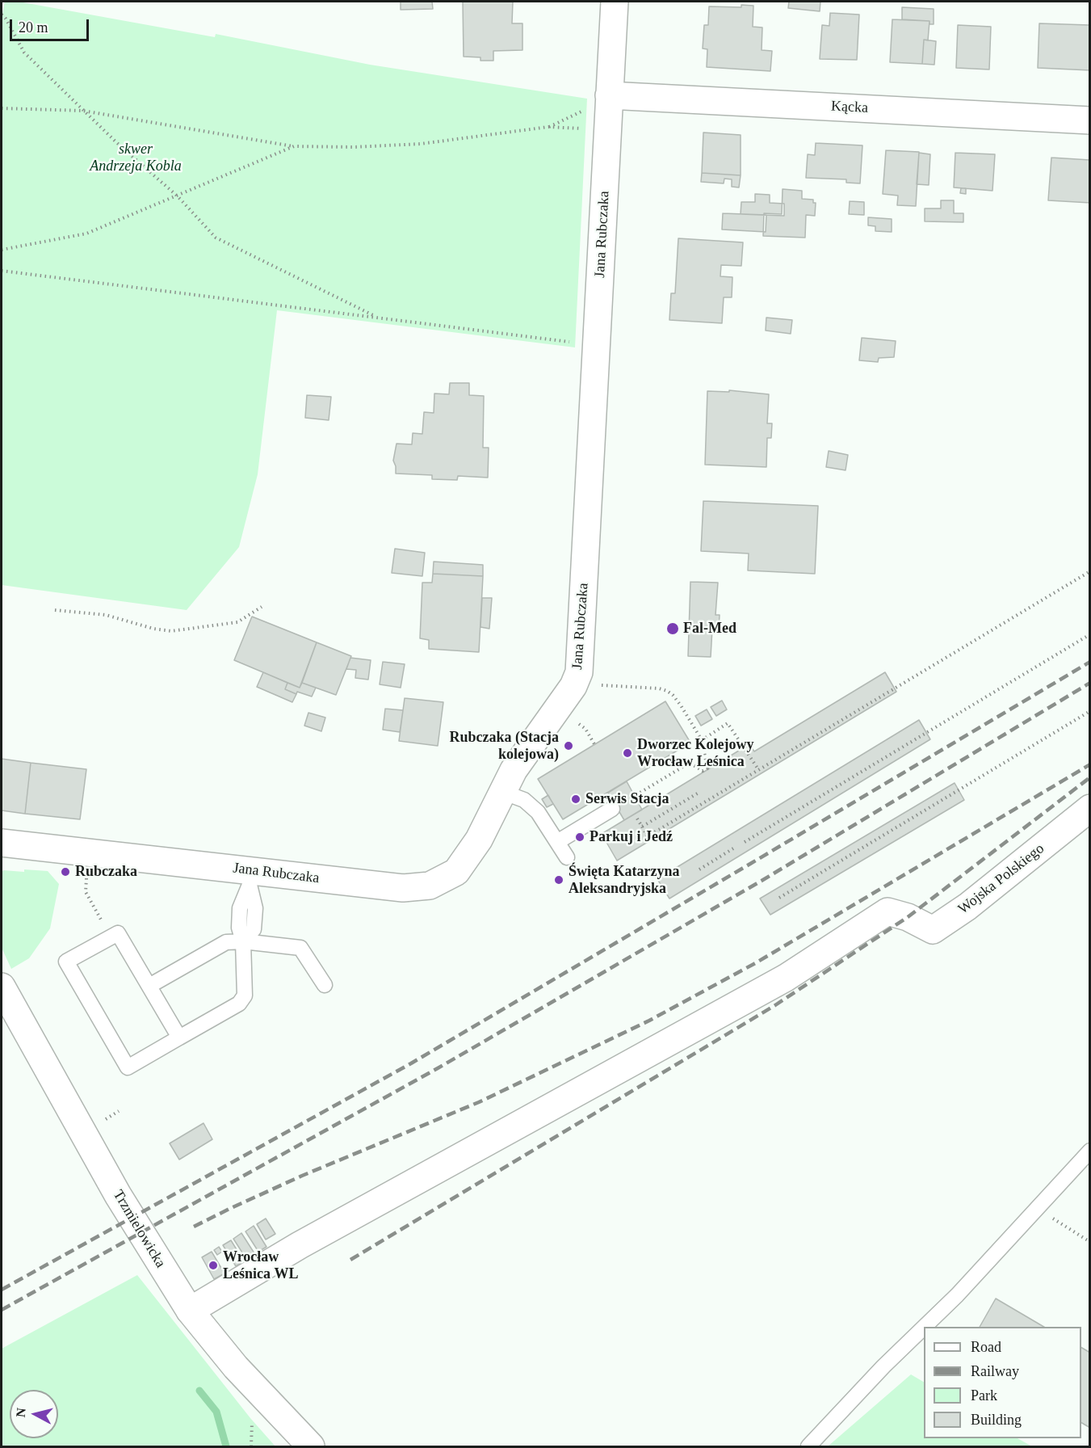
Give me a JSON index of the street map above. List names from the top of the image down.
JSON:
{
  "streets": {
    "street": [
      "Kącka",
      "Jana Rubczaka",
      "Wojska Polskiego",
      "Trzmielowicka"
    ]
  },
  "crossings": [
    ["Kącka", "Jana Rubczaka"],
    ["Wojska Polskiego", "Trzmielowicka"]
  ],
  "parks": ["skwer Andrzeja Kobla"],
  "places": [
    "Fal-Med",
    "Rubczaka (Stacja kolejowa)",
    "Dworzec Kolejowy Wrocław Leśnica",
    "Serwis Stacja",
    "Parkuj i Jedź",
    "Rubczaka",
    "Święta Katarzyna Aleksandryjska",
    "Wrocław Leśnica WL"
  ],
  "legend": [
    "Road",
    "Railway",
    "Park",
    "Building"
  ],
  "scale_bar": "20 m",
  "north": "left"
}
